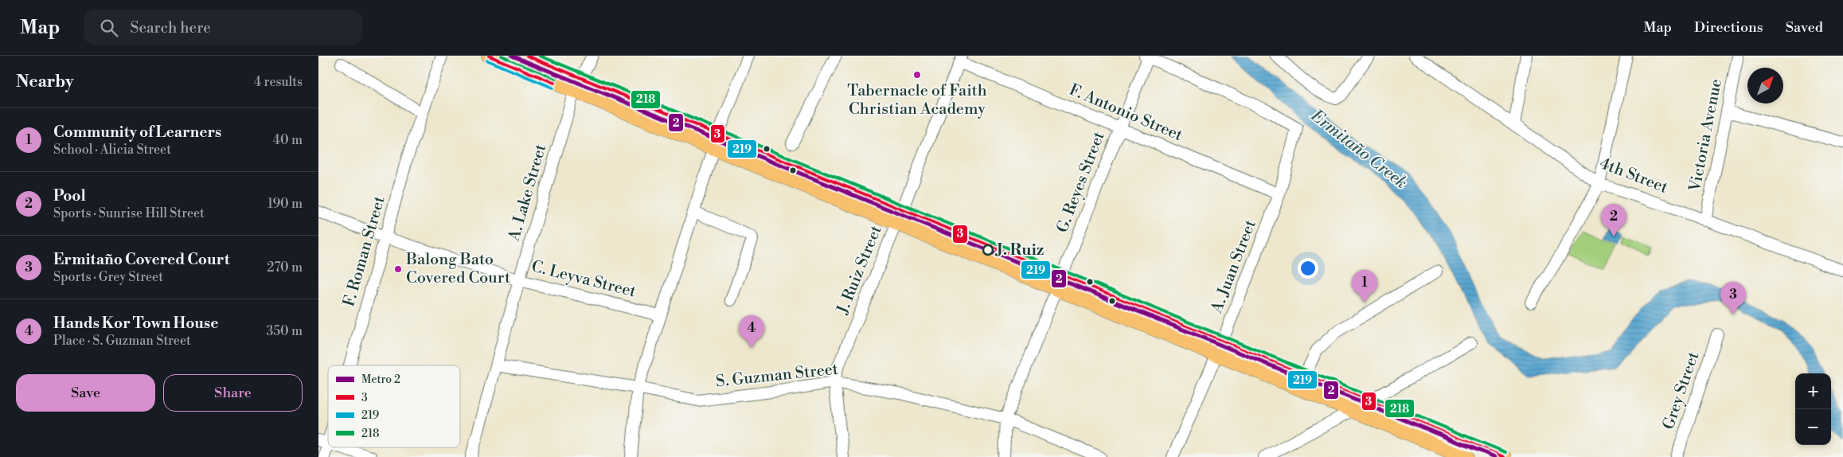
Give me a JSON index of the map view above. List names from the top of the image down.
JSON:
{
  "streets": {
    "street": [
      "F. Antonio Street",
      "Victoria Avenue",
      "4th Street",
      "G. Reyes Street",
      "A. Lake Street",
      "F. Roman Street",
      "A. Juan Street",
      "J. Ruiz Street",
      "C. Leyva Street",
      "S. Guzman Street",
      "Grey Street"
    ]
  },
  "crossings": [
    ["F. Antonio Street", "G. Reyes Street"],
    ["F. Antonio Street", "A. Juan Street"],
    ["F. Antonio Street", "J. Ruiz Street"],
    ["Victoria Avenue", "4th Street"],
    ["G. Reyes Street", "A. Juan Street"],
    ["G. Reyes Street", "S. Guzman Street"],
    ["A. Lake Street", "C. Leyva Street"],
    ["A. Lake Street", "S. Guzman Street"],
    ["F. Roman Street", "C. Leyva Street"],
    ["J. Ruiz Street", "S. Guzman Street"]
  ],
  "water": ["Ermitaño Creek"],
  "places": ["Tabernacle of Faith Christian Academy", "J. Ruiz", "Balong Bato Covered Court"],
  "lines": [
    "metro line 2",
    "transit line 3",
    "transit line 218",
    "transit line 219"
  ],
  "legend": [
    "Metro 2",
    "3",
    "219",
    "218"
  ],
  "north": "top right",
  "page": {
    "header": "Map",
    "search": "Search here",
    "nav": ["Map", "Directions", "Saved"],
    "heading": ["Nearby", "4 results"],
    "list": [
      {
        "mark": "1",
        "name": "Community of Learners",
        "note": "School · Alicia Street",
        "value": "40 m"
      },
      {
        "mark": "2",
        "name": "Pool",
        "note": "Sports · Sunrise Hill Street",
        "value": "190 m"
      },
      {
        "mark": "3",
        "name": "Ermitaño Covered Court",
        "note": "Sports · Grey Street",
        "value": "270 m"
      },
      {
        "mark": "4",
        "name": "Hands Kor Town House",
        "note": "Place · S. Guzman Street",
        "value": "350 m"
      }
    ],
    "pins": [
      "2",
      "1",
      "3",
      "4"
    ],
    "buttons": ["Save", "Share"],
    "map_buttons": ["+", "−"]
  }
}
